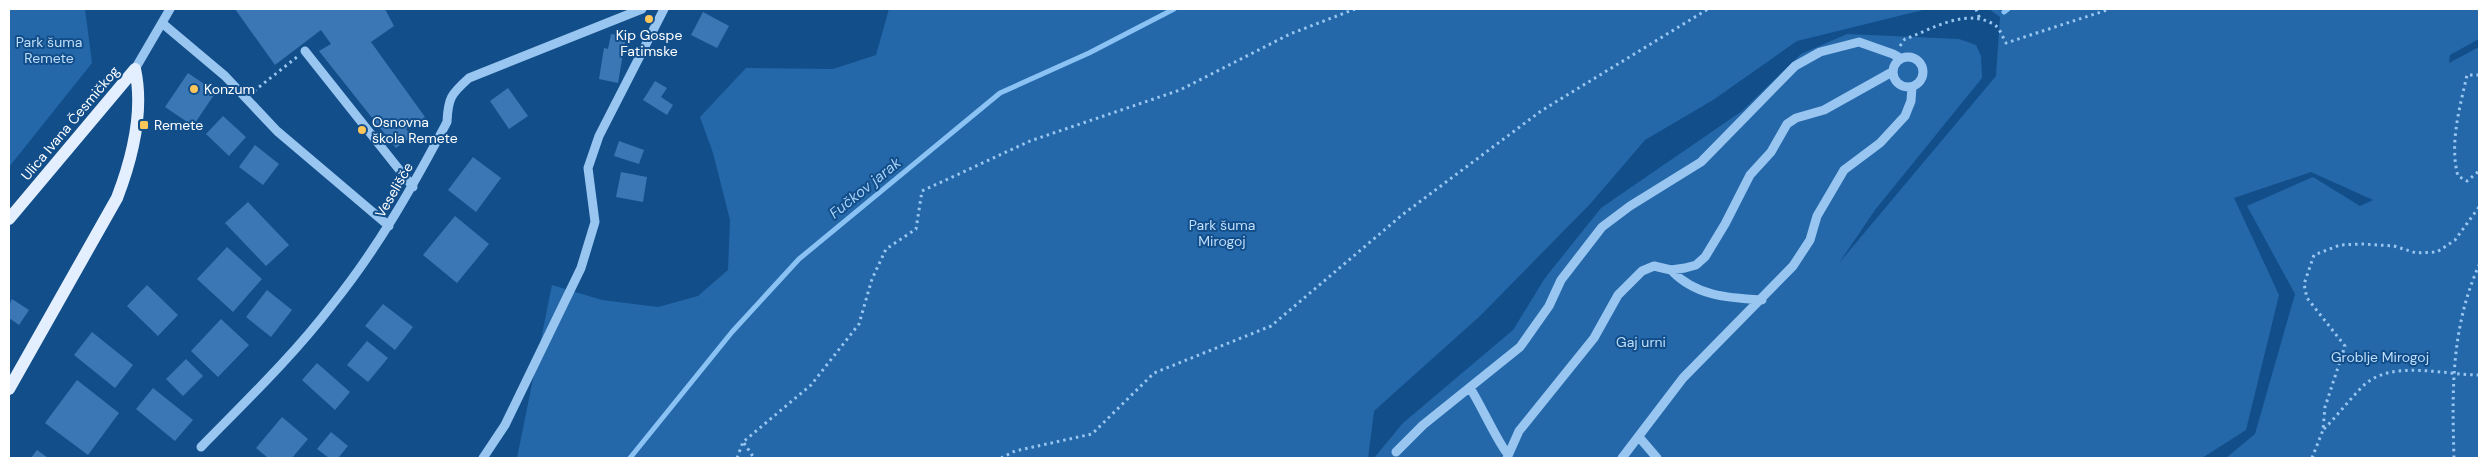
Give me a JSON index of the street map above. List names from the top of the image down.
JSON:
{
  "streets": {
    "main road": ["Ulica Ivana Česmičkog"],
    "street": ["Veselišče"]
  },
  "water": ["Fučkov jarak"],
  "parks": [
    "Park šuma Remete",
    "Park šuma Mirogoj",
    "Gaj urni",
    "Groblje Mirogoj"
  ],
  "places": {
    "other": ["Kip Gospe Fatimske", "Konzum", "Osnovna škola Remete"],
    "transit": ["Remete"]
  }
}
